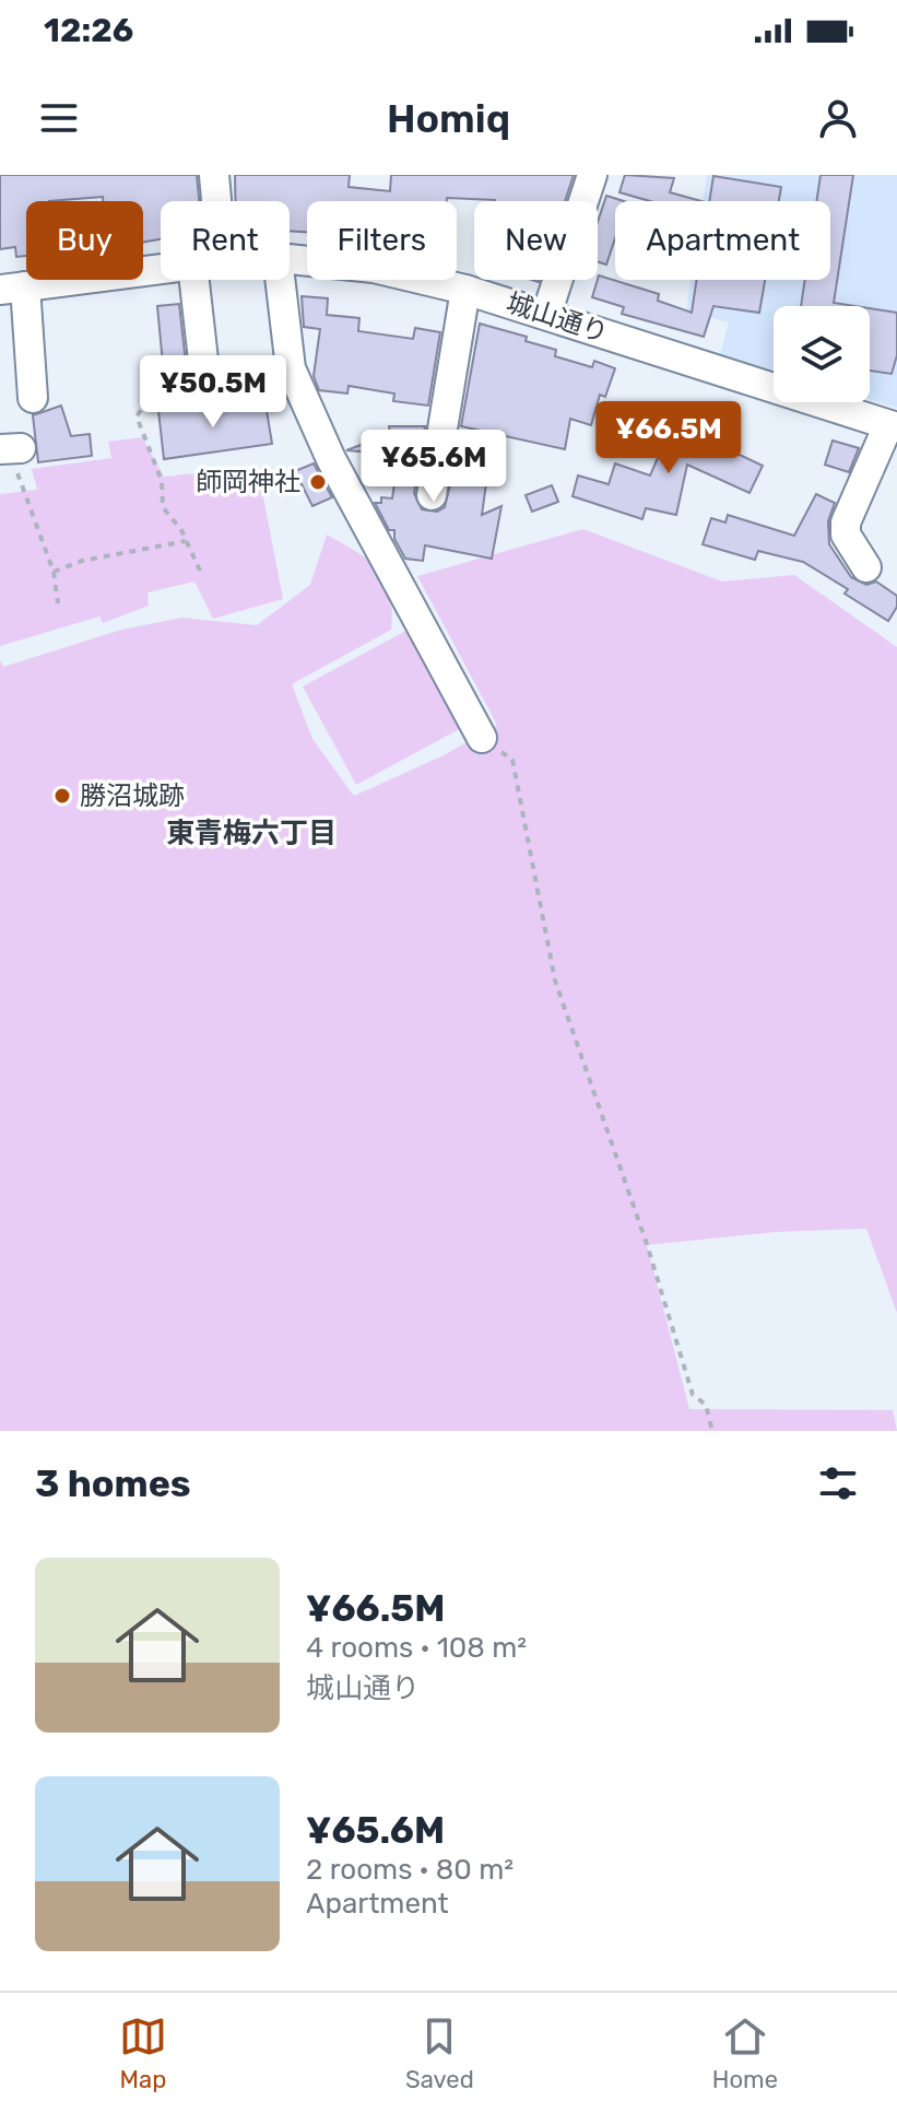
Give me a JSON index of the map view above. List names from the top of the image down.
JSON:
{
  "streets": {
    "street": ["城山通り"]
  },
  "districts": ["東青梅六丁目"],
  "places": ["師岡神社", "勝沼城跡"],
  "page": {
    "status": "12:26",
    "header": "Homiq",
    "chip": [
      "Buy",
      "Rent",
      "Filters",
      "New",
      "Apartment"
    ],
    "price": ["¥50.5M", "¥66.5M", "¥65.6M"],
    "heading": "3 homes",
    "list": [
      {
        "name": "¥66.5M",
        "note": "4 rooms · 108 m² · 城山通り"
      },
      {
        "name": "¥65.6M",
        "note": "2 rooms · 80 m² · Apartment"
      }
    ],
    "tabs": ["Map", "Saved", "Home"]
  }
}
